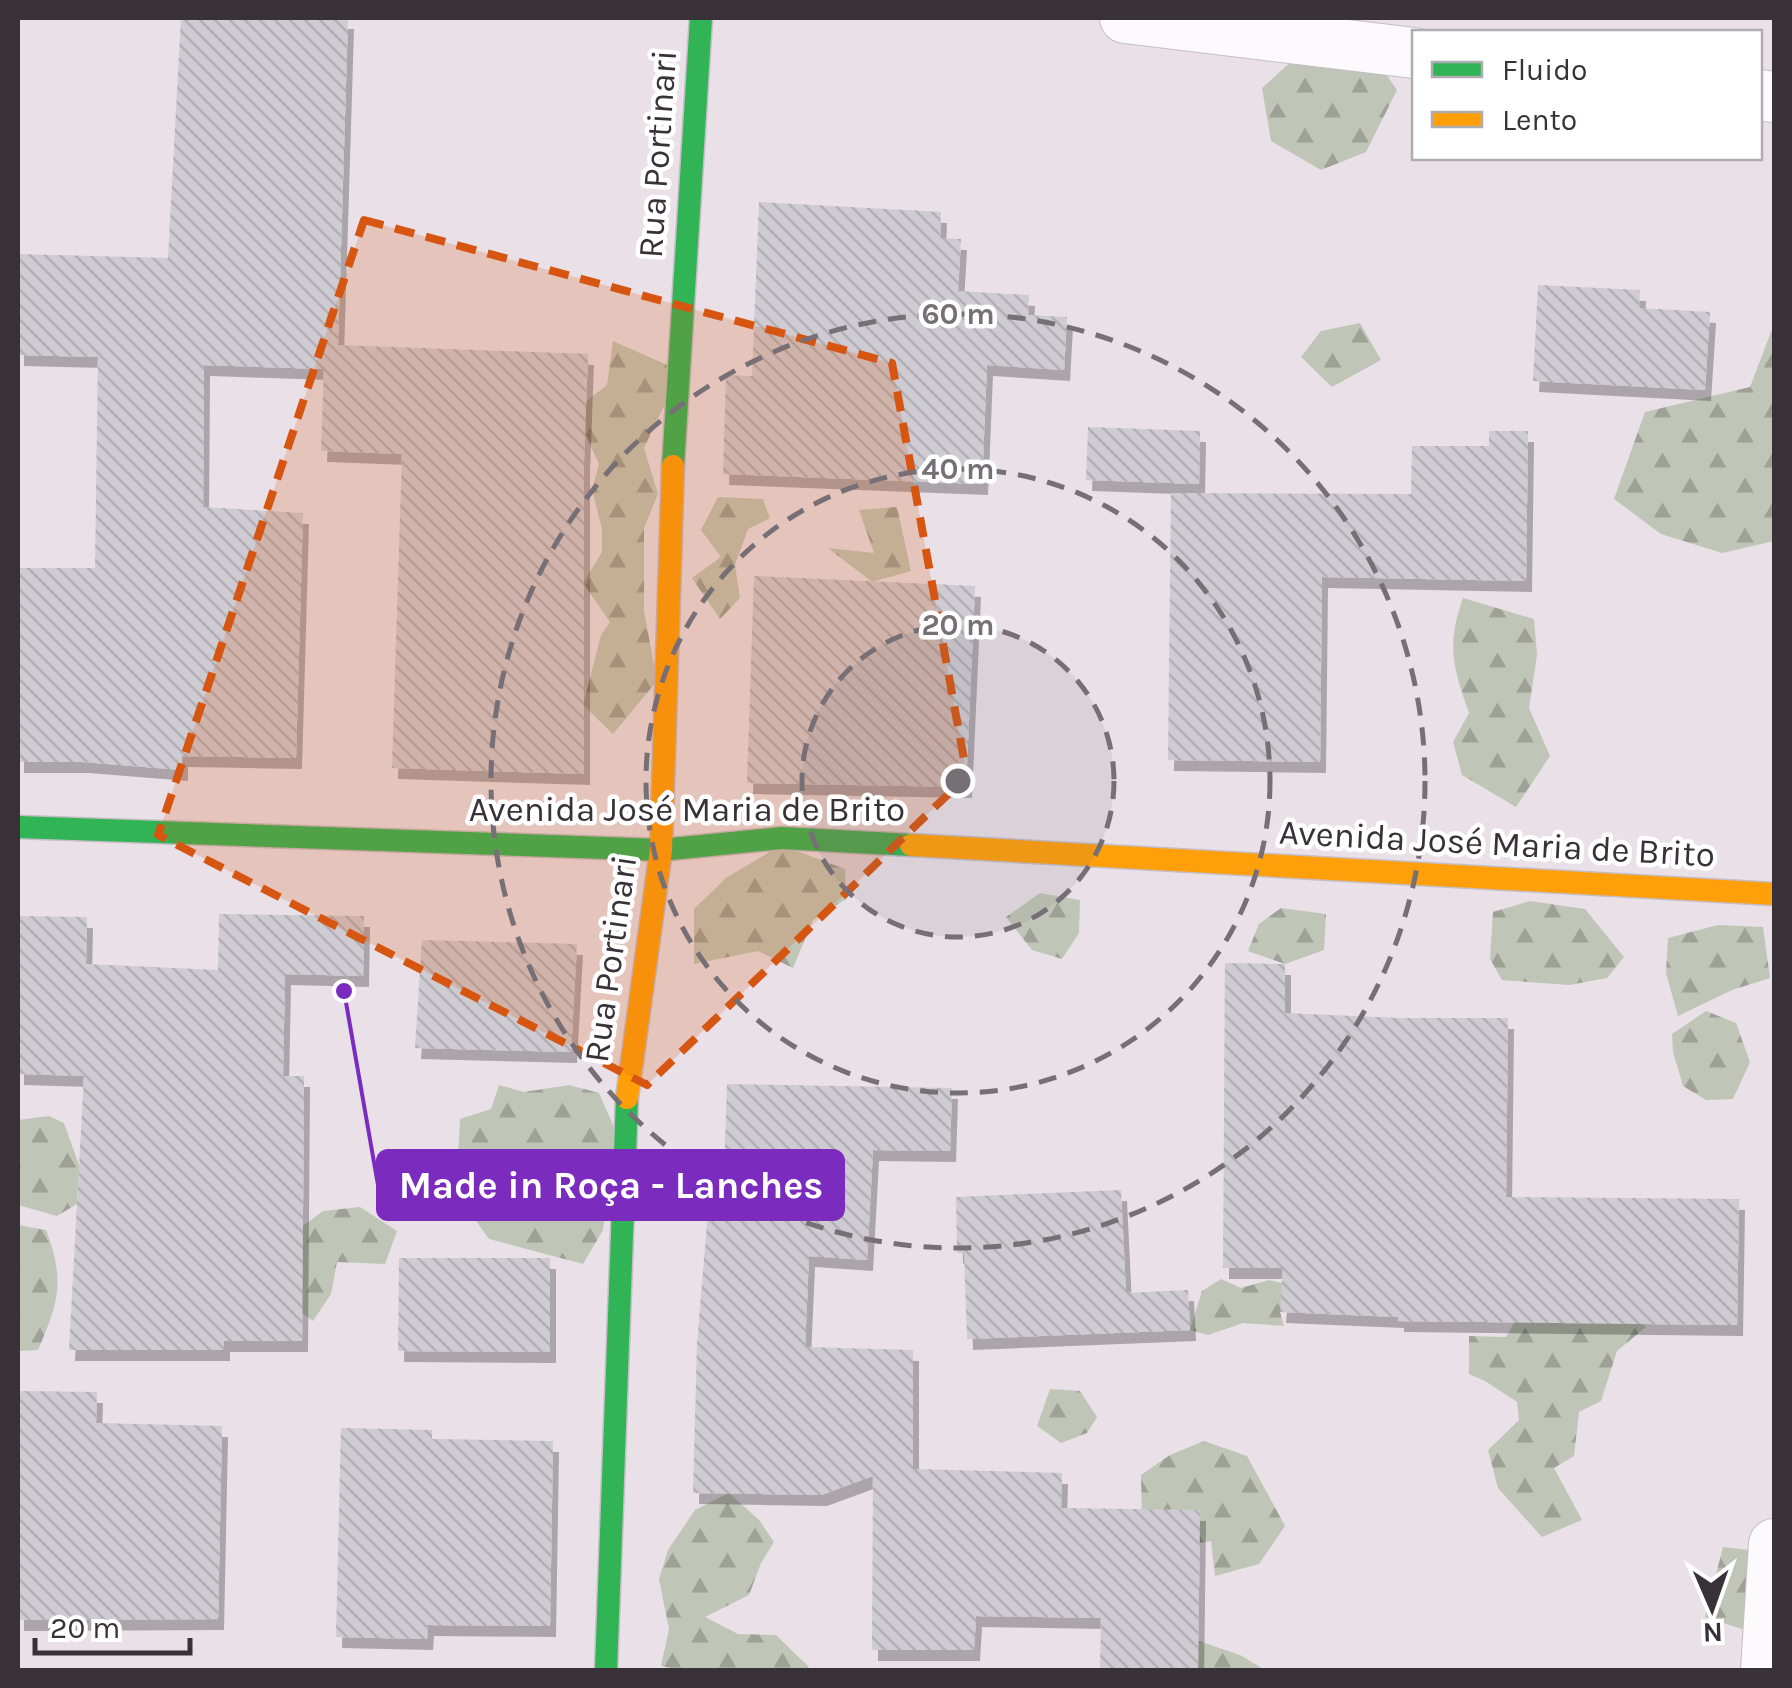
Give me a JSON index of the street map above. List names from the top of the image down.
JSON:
{
  "streets": {
    "main road": ["Rua Portinari", "Avenida José Maria de Brito"]
  },
  "crossings": [
    ["Rua Portinari", "Avenida José Maria de Brito"]
  ],
  "places": ["Made in Roça - Lanches"],
  "legend": ["Fluido", "Lento"],
  "scale_bar": "20 m",
  "north": "bottom",
  "rings": ["60 m", "40 m", "20 m"]
}
